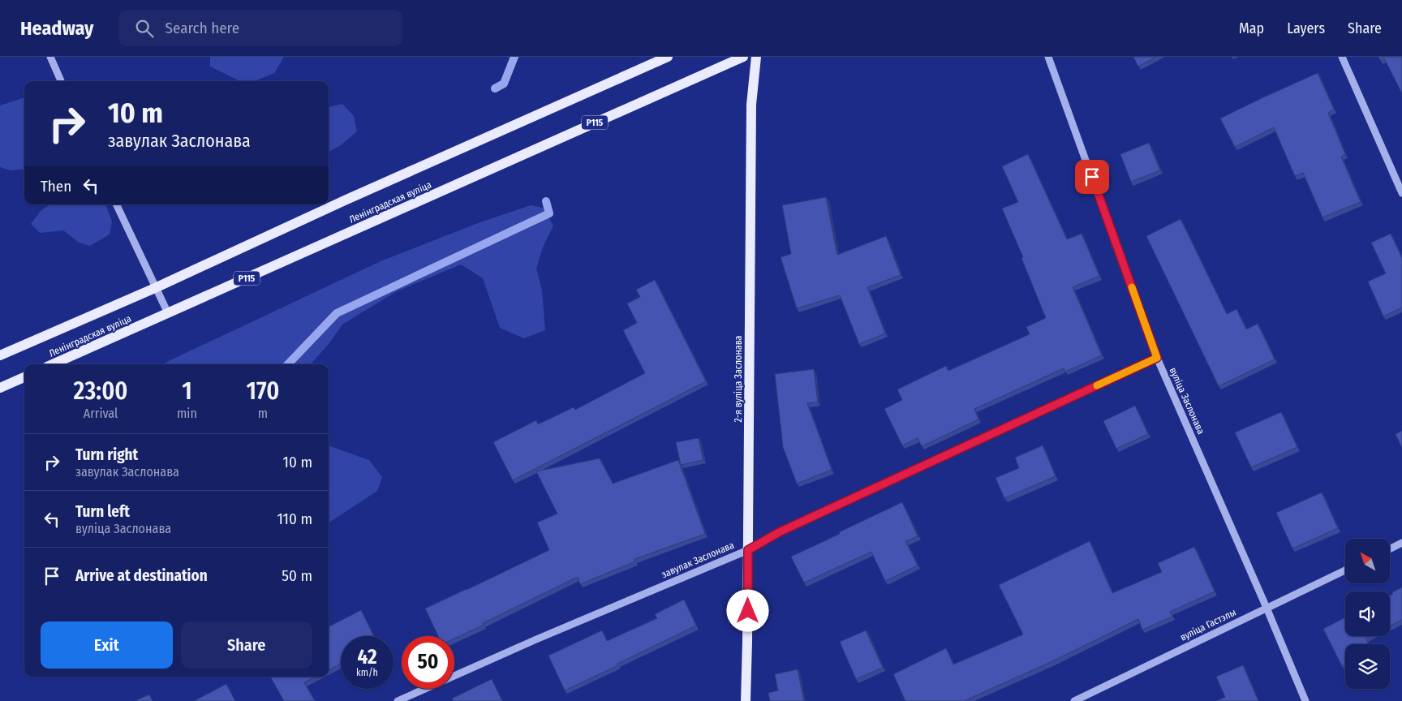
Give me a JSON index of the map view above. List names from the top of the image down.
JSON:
{
  "streets": {
    "main road": ["Р115", "Ленінградская вуліца", "2-я вуліца Заслонава"],
    "street": ["вуліца Заслонава", "завулак Заслонава", "вуліца Гастэлы"]
  },
  "crossings": [
    ["2-я вуліца Заслонава", "завулак Заслонава"],
    ["вуліца Заслонава", "завулак Заслонава"],
    ["вуліца Заслонава", "вуліца Гастэлы"]
  ],
  "north": "top left",
  "page": {
    "header": "Headway",
    "search": "Search here",
    "nav": ["Map", "Layers", "Share"],
    "turn": ["10 m", "завулак Заслонава"],
    "then": "Then",
    "eta": [
      "23:00",
      "Arrival",
      "1",
      "min",
      "170",
      "m"
    ],
    "list": [
      {
        "name": "Turn right",
        "note": "завулак Заслонава",
        "value": "10 m"
      },
      {
        "name": "Turn left",
        "note": "вуліца Заслонава",
        "value": "110 m"
      },
      {
        "name": "Arrive at destination",
        "value": "50 m"
      }
    ],
    "buttons": ["Exit", "Share"],
    "speed": "42 km/h",
    "limit": "50"
  }
}
